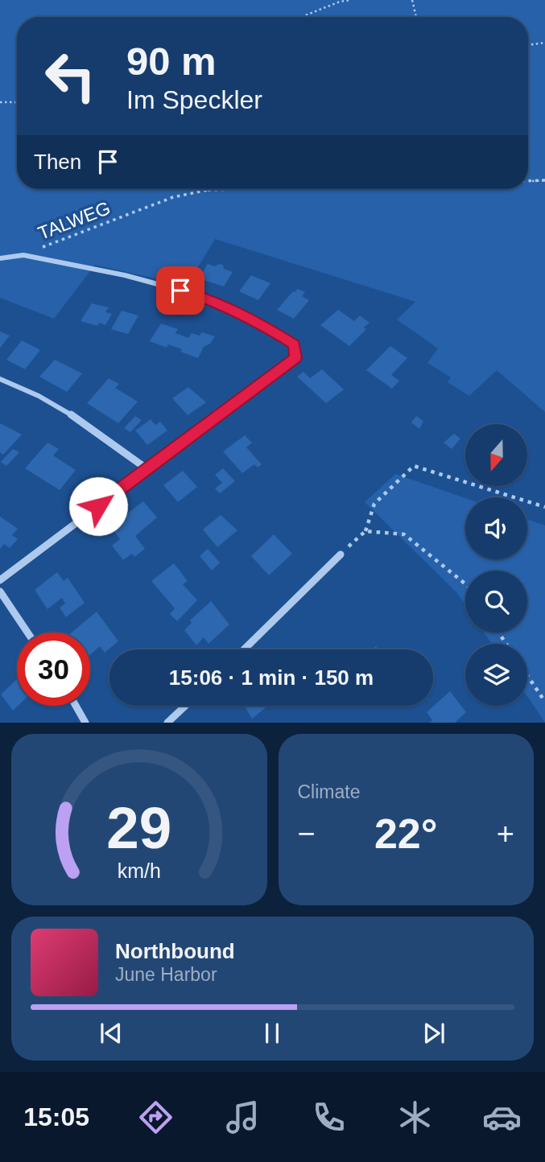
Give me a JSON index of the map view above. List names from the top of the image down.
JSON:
{
  "streets": {
    "street": ["TALWEG"]
  },
  "north": "bottom",
  "page": {
    "turn": ["90 m", "Im Speckler"],
    "then": "Then",
    "limit": "30",
    "trip": "15:06 · 1 min · 150 m",
    "tile": "Climate",
    "heat": ["−", "22°", "+"],
    "song": ["Northbound", "June Harbor"],
    "tabs": "15:05",
    "gauge": ["29", "km/h"]
  }
}
